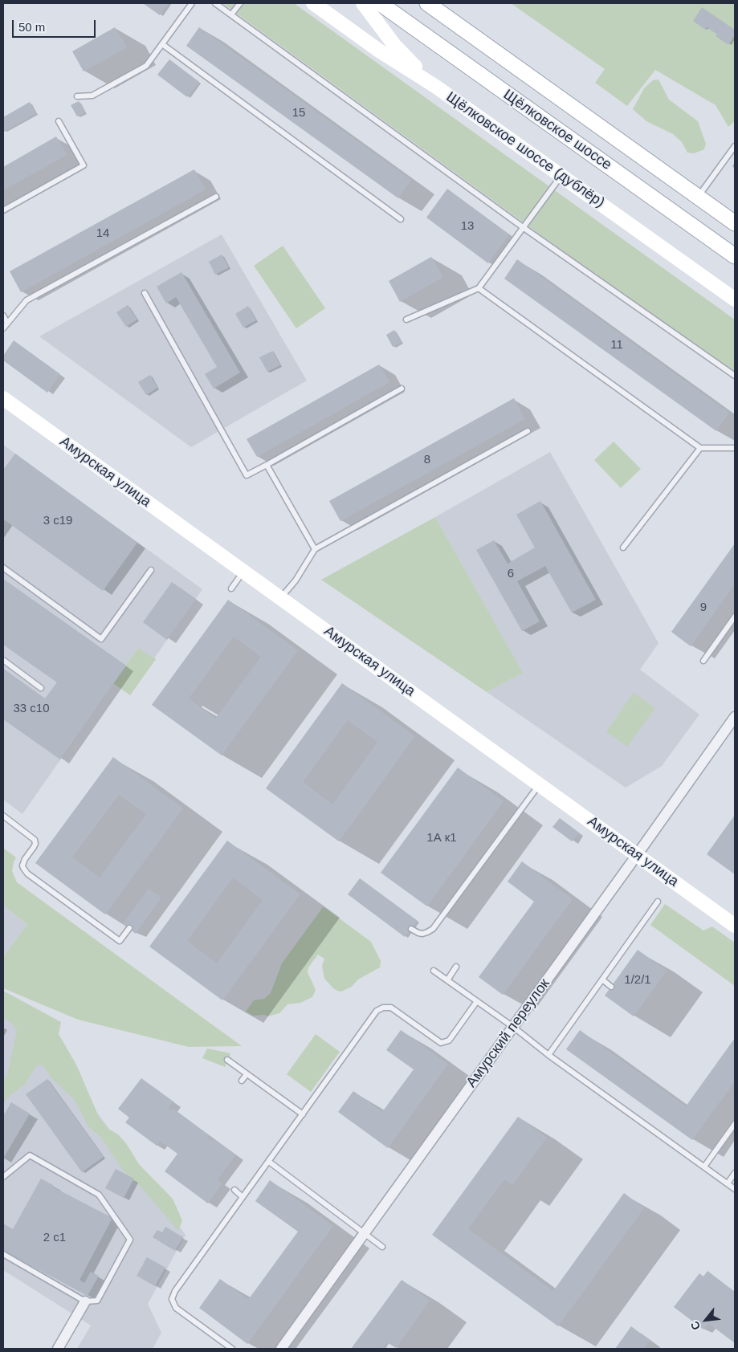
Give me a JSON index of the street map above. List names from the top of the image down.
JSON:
{
  "streets": {
    "main road": ["Щёлковское шоссе"],
    "street": ["Щёлковское шоссе (дублёр)", "Амурская улица", "Амурский переулок"]
  },
  "crossings": [
    ["Амурская улица", "Амурский переулок"]
  ],
  "house_numbers": [
    "15",
    "13",
    "14",
    "11",
    "8",
    "3 с19",
    "6",
    "9",
    "33 с10",
    "1А к1",
    "1/2/1",
    "2 c1"
  ],
  "scale_bar": "50 m",
  "north": "bottom left"
}
